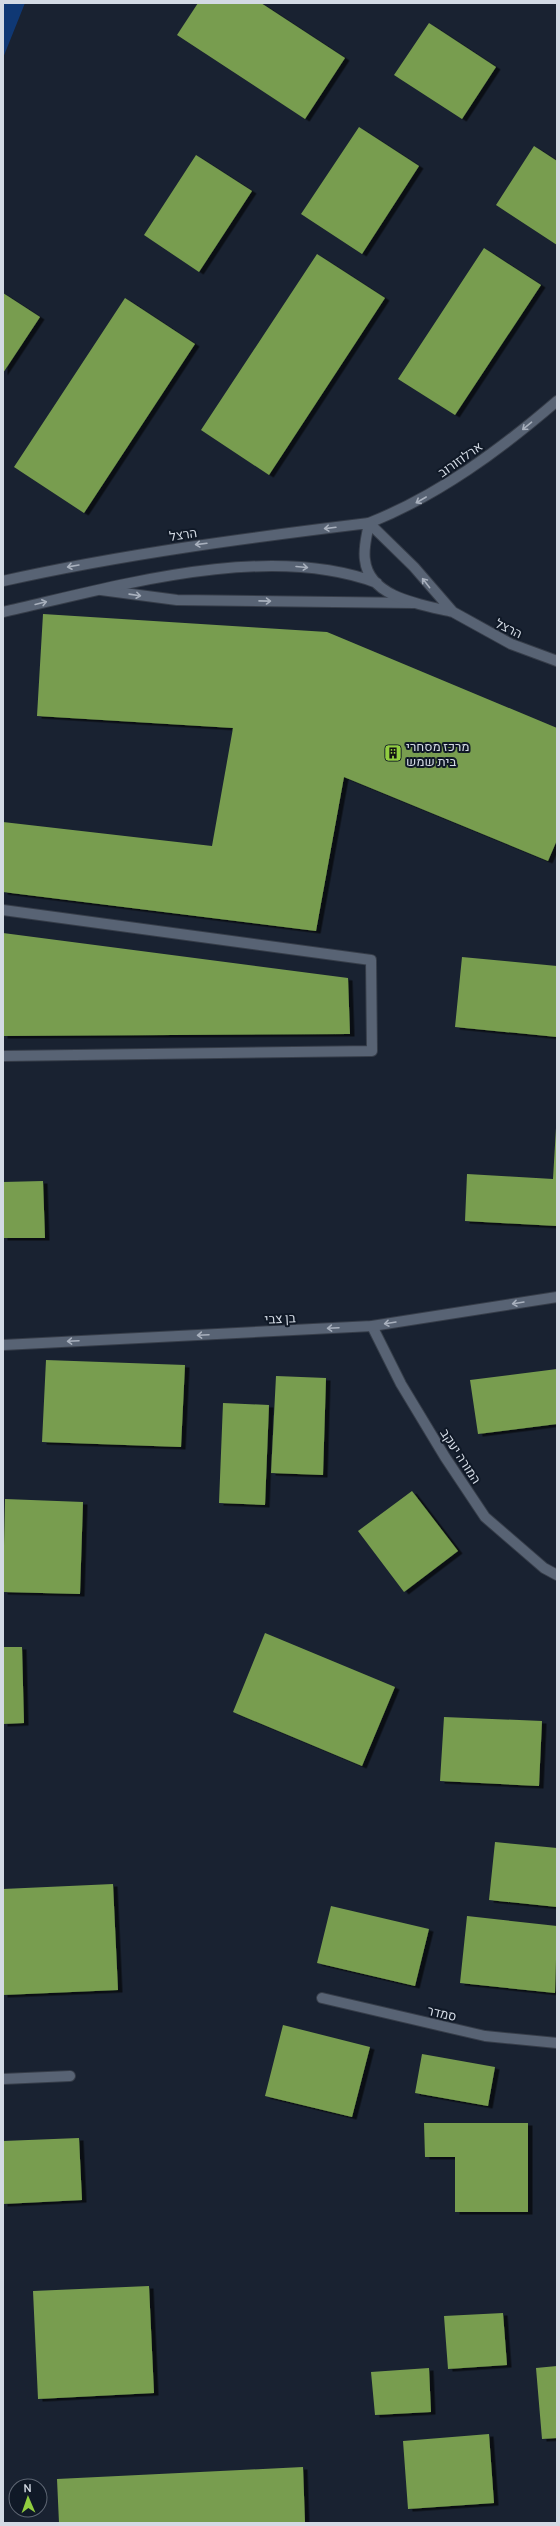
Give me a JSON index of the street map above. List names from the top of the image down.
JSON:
{
  "streets": {
    "street": [
      "ארלוזורוב",
      "הרצל",
      "בן צבי",
      "המורה יעקב",
      "סמדר"
    ]
  },
  "crossings": [
    ["ארלוזורוב", "הרצל"],
    ["בן צבי", "המורה יעקב"]
  ],
  "one_way": ["ארלוזורוב", "בן צבי"],
  "places": {
    "building": ["מרכז מסחרי בית שמש"]
  },
  "north": "top"
}
